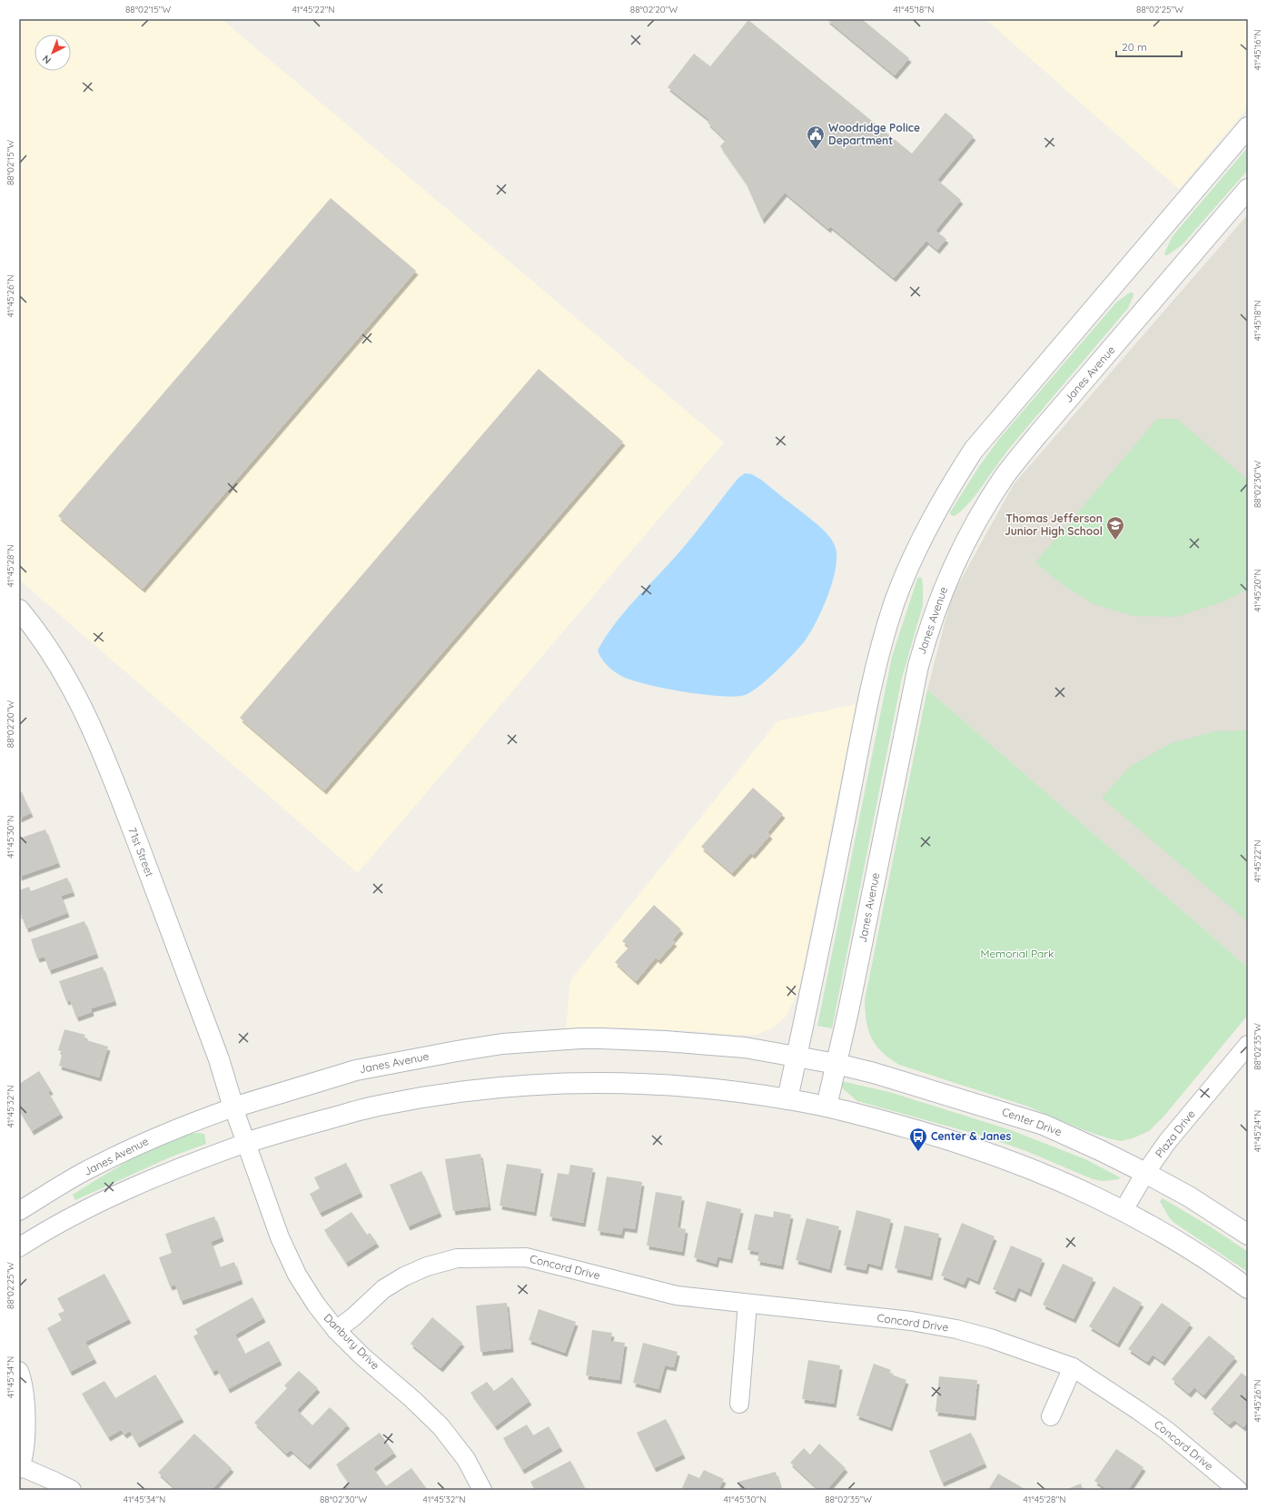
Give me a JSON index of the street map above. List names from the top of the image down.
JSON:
{
  "streets": {
    "street": [
      "Janes Avenue",
      "71st Street",
      "Center Drive",
      "Plaza Drive",
      "Concord Drive",
      "Danbury Drive"
    ]
  },
  "crossings": [
    ["Janes Avenue", "71st Street"],
    ["Janes Avenue", "Center Drive"],
    ["Janes Avenue", "Danbury Drive"],
    ["71st Street", "Danbury Drive"],
    ["Center Drive", "Plaza Drive"],
    ["Concord Drive", "Danbury Drive"]
  ],
  "parks": ["Memorial Park"],
  "places": {
    "public building": ["Woodridge Police Department"],
    "school or university": ["Thomas Jefferson Junior High School"],
    "bus stop": ["Center & Janes"]
  },
  "scale_bar": "20 m",
  "north": "bottom left",
  "coordinates": [
    "88°02'15\"W",
    "41°45'22\"N",
    "88°02'20\"W",
    "41°45'18\"N",
    "88°02'25\"W",
    "41°45'16\"N",
    "41°45'26\"N",
    "88°02'30\"W",
    "41°45'28\"N",
    "41°45'20\"N",
    "41°45'30\"N",
    "88°02'35\"W",
    "41°45'32\"N",
    "41°45'24\"N",
    "41°45'34\"N"
  ]
}
